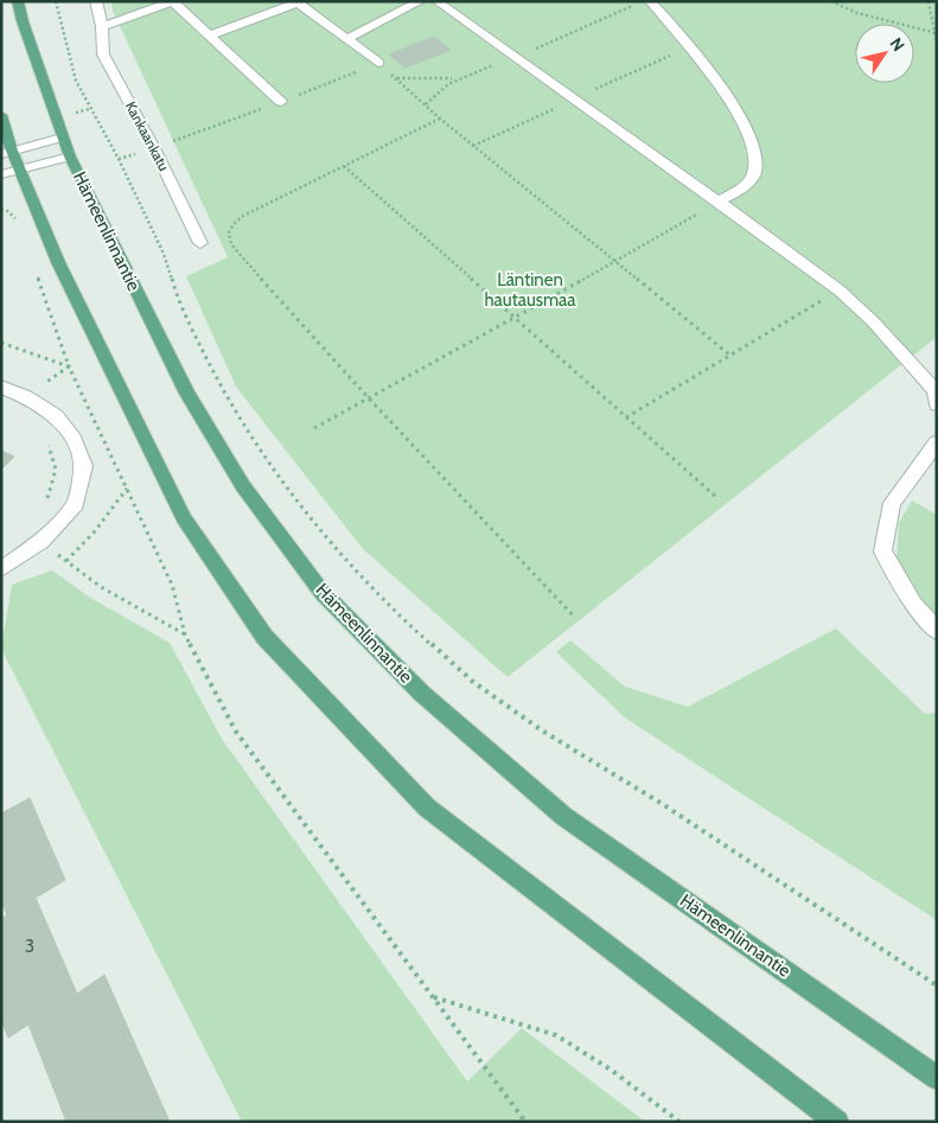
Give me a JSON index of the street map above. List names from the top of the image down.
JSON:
{
  "streets": {
    "main road": ["Hämeenlinnantie"],
    "street": ["Kankaankatu"]
  },
  "parks": ["Läntinen hautausmaa"],
  "house_numbers": ["3"],
  "north": "top right"
}
